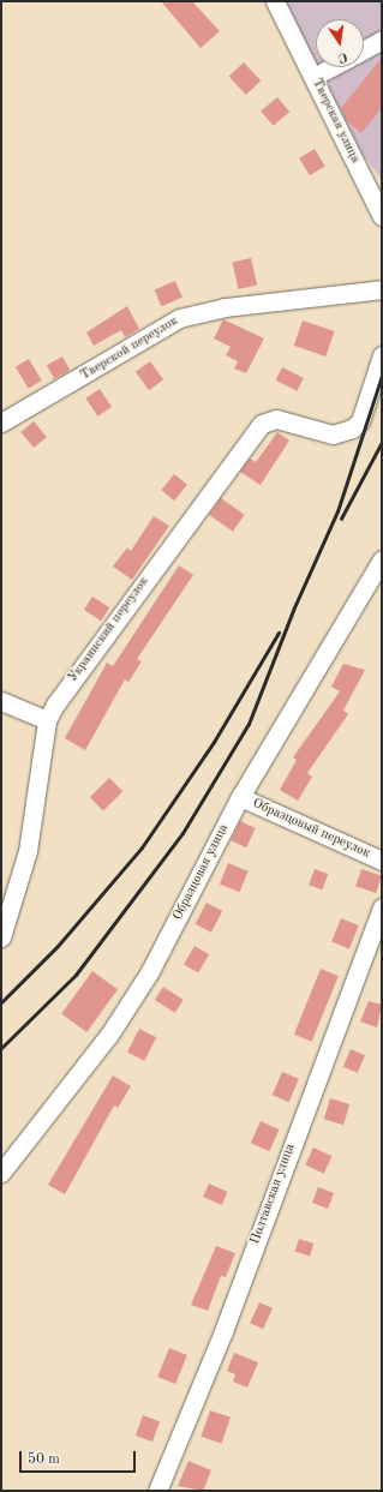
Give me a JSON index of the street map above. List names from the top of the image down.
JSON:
{
  "streets": {
    "street": [
      "Тверская улица",
      "Тверской переулок",
      "Украинский переулок",
      "Образцовый переулок",
      "Образцовая улица",
      "Полтавская улица"
    ]
  },
  "crossings": [
    ["Образцовый переулок", "Образцовая улица"]
  ],
  "scale_bar": "50 m",
  "north": "bottom"
}
